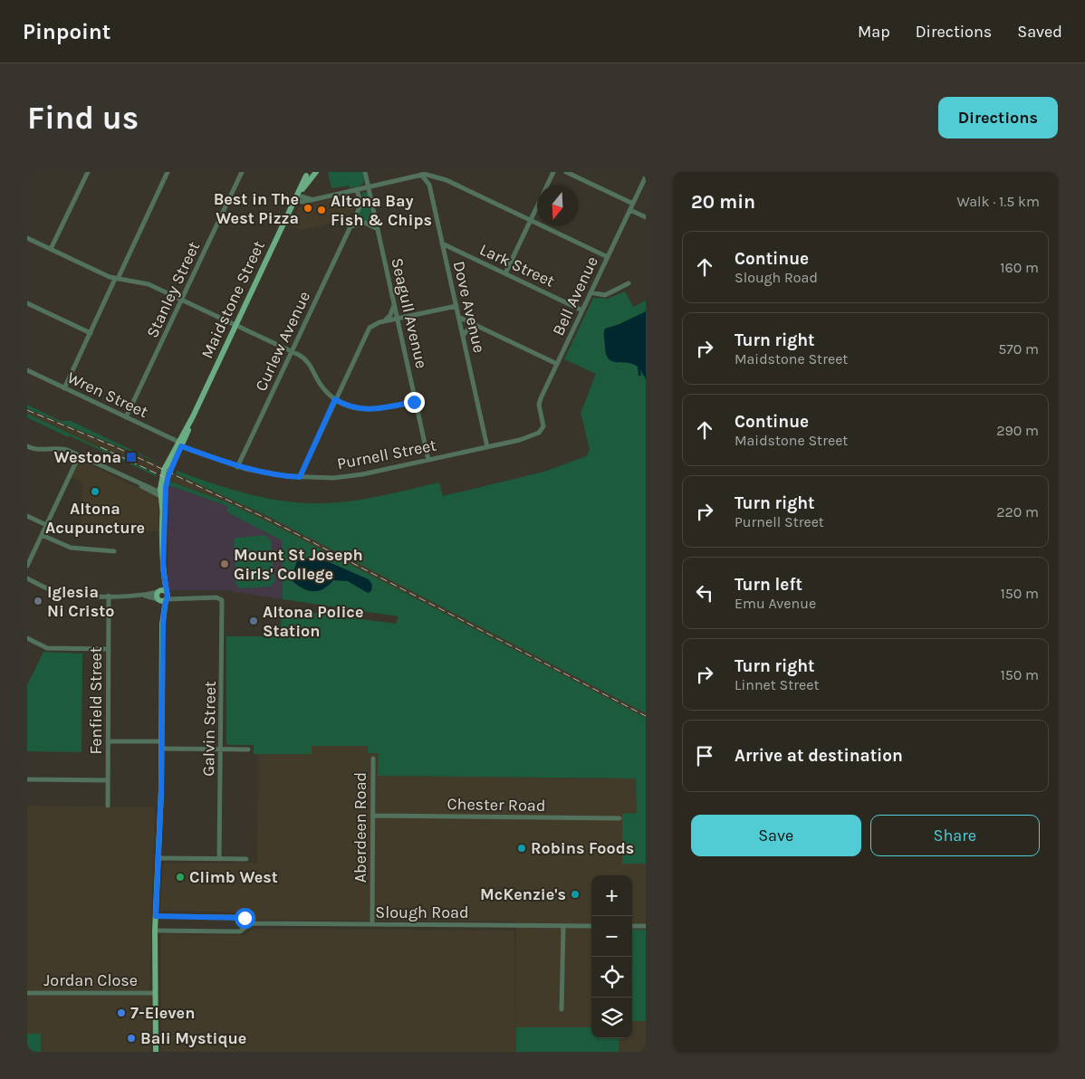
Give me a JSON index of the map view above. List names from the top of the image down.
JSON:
{
  "streets": {
    "main road": ["Maidstone Street"],
    "street": [
      "Lark Street",
      "Stanley Street",
      "Bell Avenue",
      "Dove Avenue",
      "Seagull Avenue",
      "Curlew Avenue",
      "Wren Street",
      "Purnell Street",
      "Fenfield Street",
      "Galvin Street",
      "Chester Road",
      "Aberdeen Road",
      "Slough Road",
      "Jordan Close"
    ]
  },
  "crossings": [
    ["Lark Street", "Bell Avenue"],
    ["Lark Street", "Dove Avenue"],
    ["Stanley Street", "Wren Street"],
    ["Bell Avenue", "Purnell Street"],
    ["Maidstone Street", "Wren Street"],
    ["Maidstone Street", "Purnell Street"],
    ["Maidstone Street", "Galvin Street"],
    ["Maidstone Street", "Slough Road"],
    ["Maidstone Street", "Jordan Close"],
    ["Dove Avenue", "Purnell Street"],
    ["Seagull Avenue", "Purnell Street"],
    ["Curlew Avenue", "Purnell Street"],
    ["Wren Street", "Purnell Street"],
    ["Chester Road", "Aberdeen Road"],
    ["Aberdeen Road", "Slough Road"]
  ],
  "places": {
    "other": [
      "Best in The West Pizza",
      "Altona Bay Fish & Chips",
      "Altona Acupuncture",
      "Mount St Joseph Girls' College",
      "Iglesia Ni Cristo",
      "Altona Police Station",
      "Robins Foods",
      "Climb West",
      "McKenzie's",
      "7-Eleven",
      "Bali Mystique"
    ],
    "transit": ["Westona"]
  },
  "north": "bottom",
  "page": {
    "header": "Pinpoint",
    "nav": ["Map", "Directions", "Saved"],
    "buttons": [
      "Directions",
      ["Save", "Share"]
    ],
    "title": "Find us",
    "heading": ["20 min", "Walk · 1.5 km"],
    "list": [
      ["Continue", "Slough Road", "160 m"],
      ["Turn right", "Maidstone Street", "570 m"],
      ["Continue", "Maidstone Street", "290 m"],
      ["Turn right", "Purnell Street", "220 m"],
      ["Turn left", "Emu Avenue", "150 m"],
      ["Turn right", "Linnet Street", "150 m"],
      "Arrive at destination"
    ],
    "map_buttons": ["+", "−"]
  }
}
